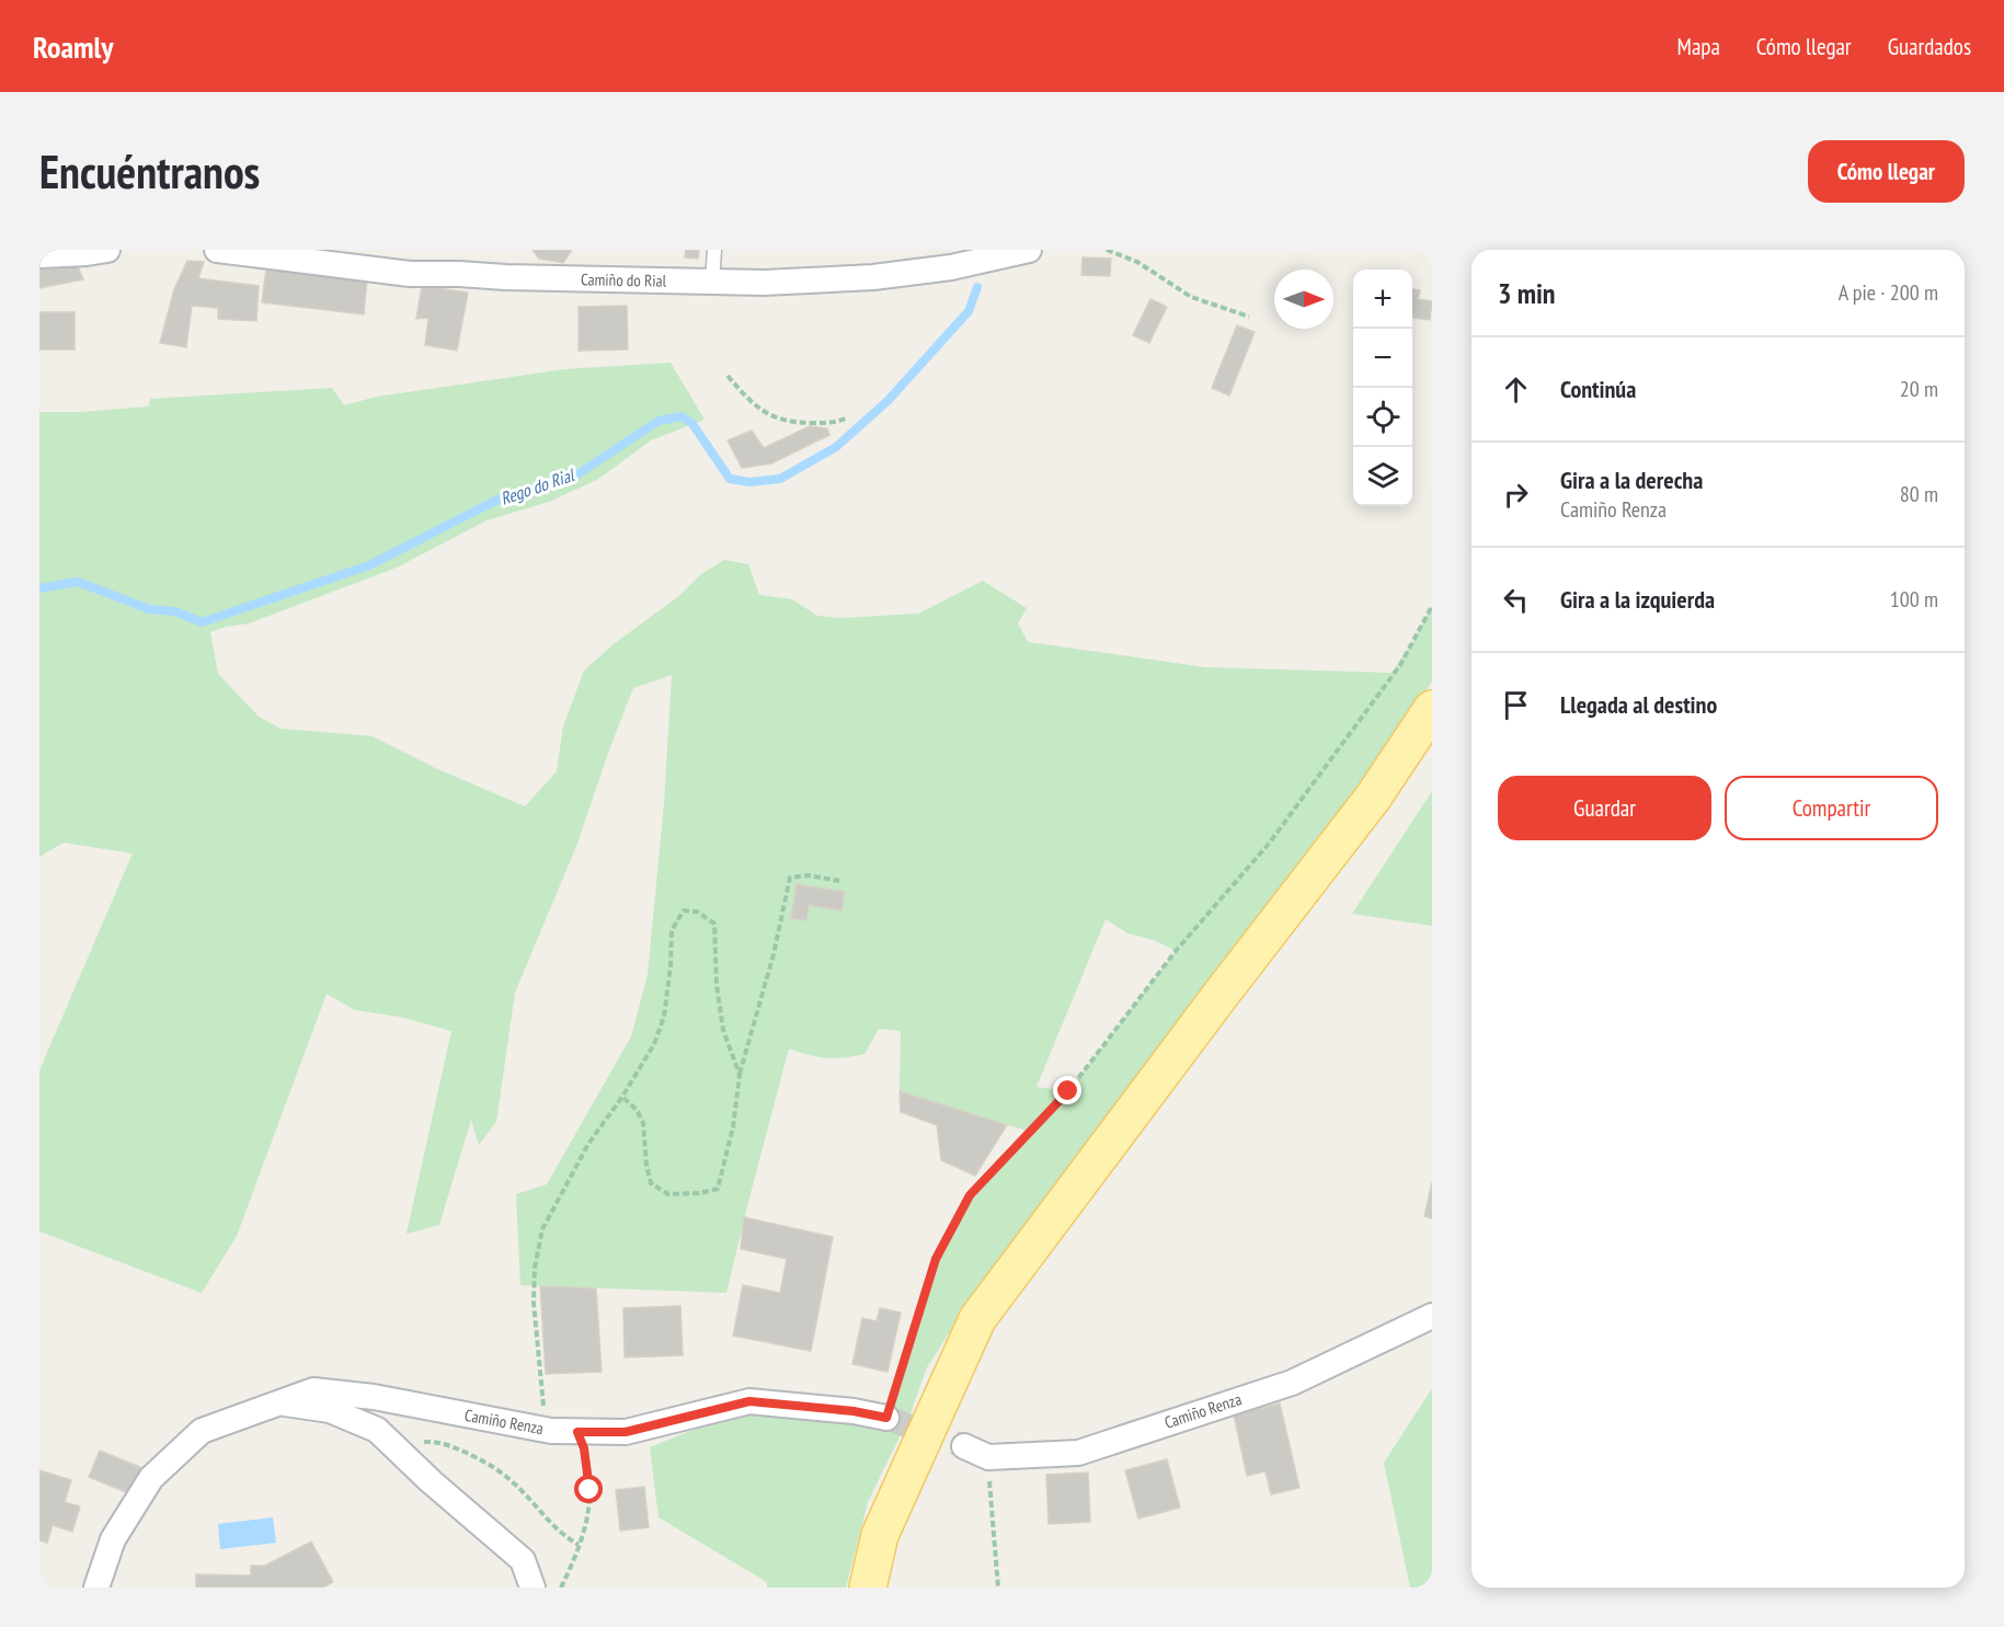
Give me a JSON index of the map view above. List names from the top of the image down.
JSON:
{
  "streets": {
    "street": ["Camiño do Rial", "Camiño Renza"]
  },
  "water": ["Rego do Rial"],
  "north": "right",
  "page": {
    "header": "Roamly",
    "nav": ["Mapa", "Cómo llegar", "Guardados"],
    "buttons": [
      "Cómo llegar",
      ["Guardar", "Compartir"]
    ],
    "title": "Encuéntranos",
    "heading": ["3 min", "A pie · 200 m"],
    "map_buttons": ["+", "−"],
    "list": [
      ["Continúa", "20 m"],
      ["Gira a la derecha", "Camiño Renza", "80 m"],
      ["Gira a la izquierda", "100 m"],
      "Llegada al destino"
    ]
  }
}
